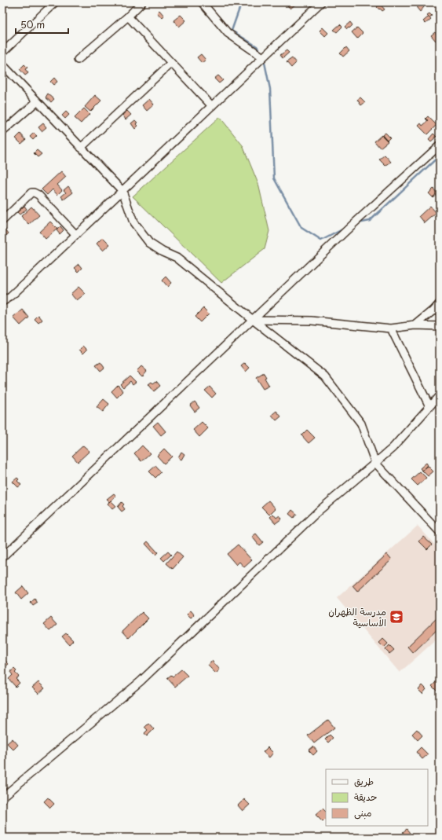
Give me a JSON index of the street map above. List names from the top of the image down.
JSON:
{
  "places": {
    "school or university": ["مدرسة الظهران الأساسية"]
  },
  "legend": ["طريق", "حديقة", "مبنى"],
  "scale_bar": "50 m"
}
